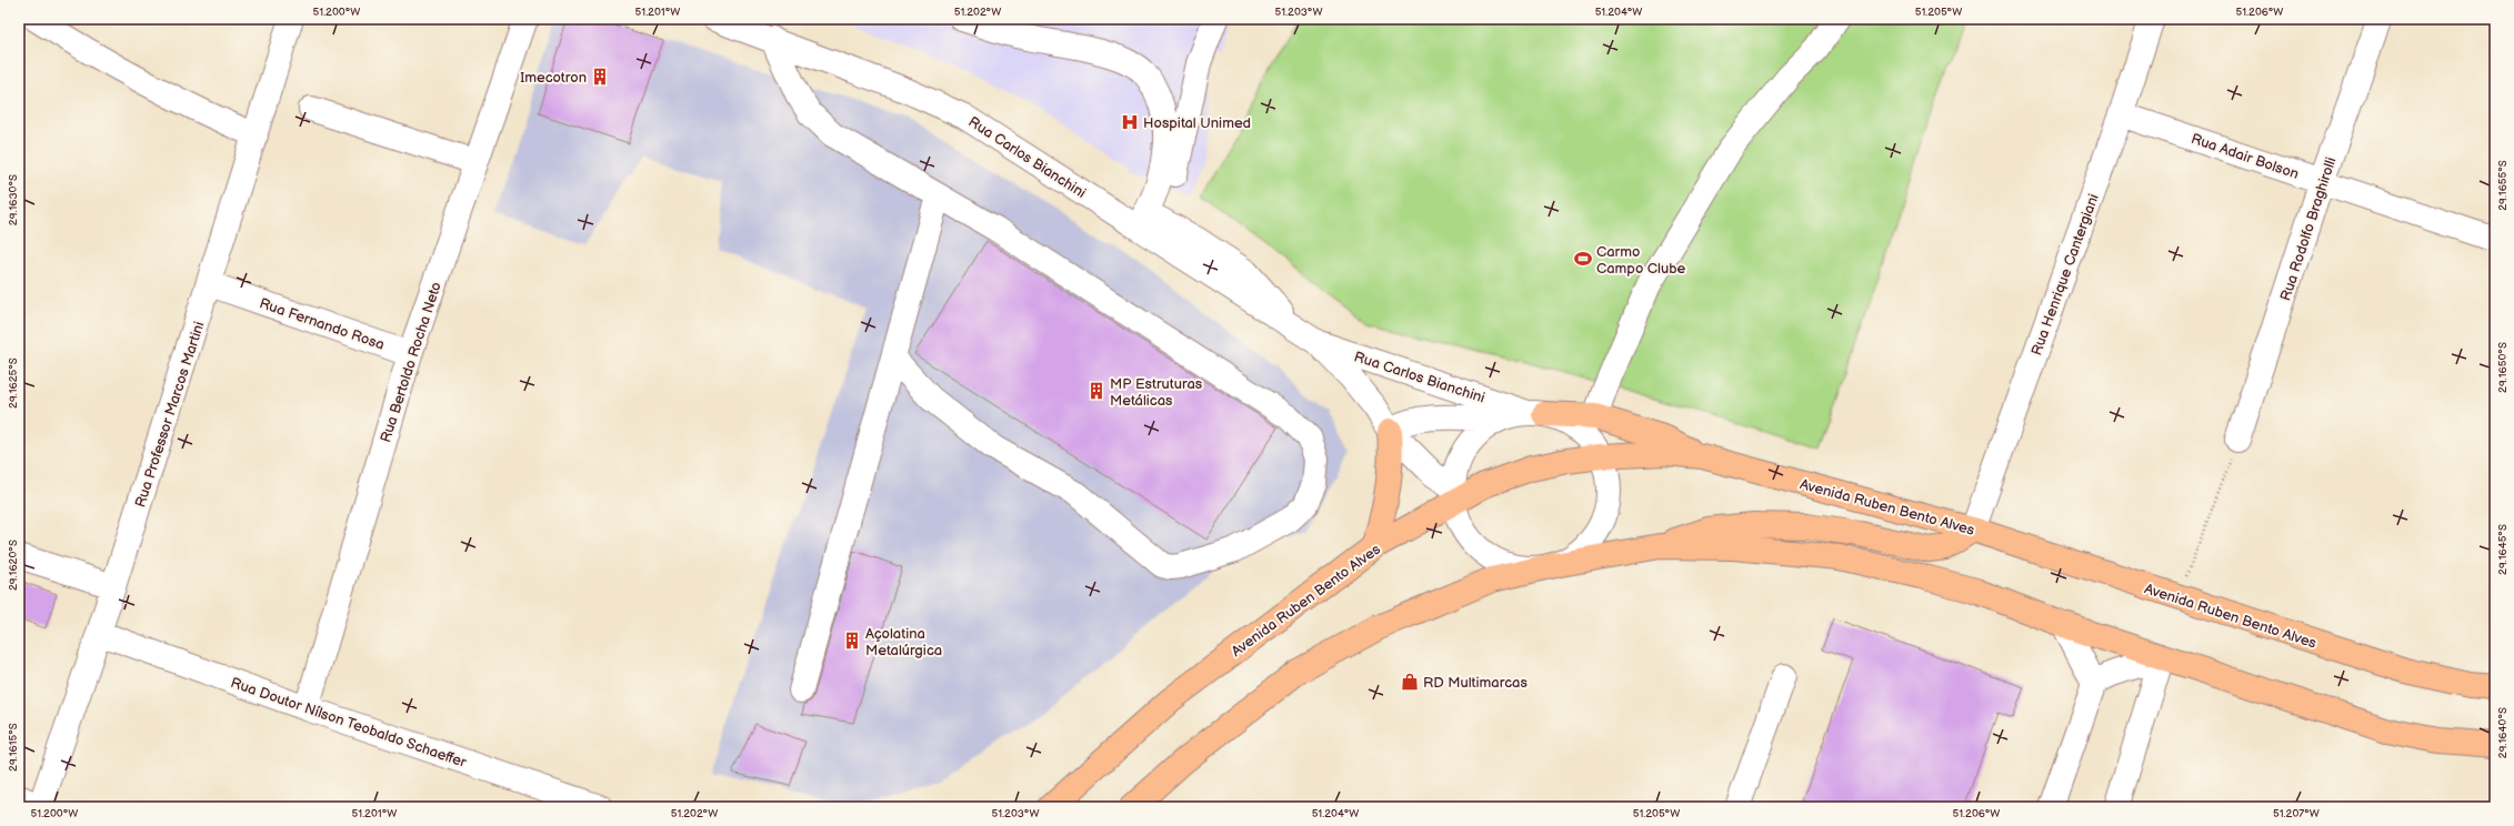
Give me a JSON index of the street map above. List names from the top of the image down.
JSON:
{
  "streets": {
    "main road": ["Avenida Ruben Bento Alves"],
    "street": [
      "Rua Adair Bolson",
      "Rua Carlos Bianchini",
      "Rua Rodolfo Braghirolli",
      "Rua Henrique Cantergiani",
      "Rua Fernando Rosa",
      "Rua Bertoldo Rocha Neto",
      "Rua Professor Marcos Martini",
      "Rua Doutor Nílson Teobaldo Schaeffer"
    ]
  },
  "crossings": [
    ["Rua Adair Bolson", "Rua Rodolfo Braghirolli"],
    ["Rua Adair Bolson", "Rua Henrique Cantergiani"],
    ["Rua Carlos Bianchini", "Avenida Ruben Bento Alves"],
    ["Rua Henrique Cantergiani", "Avenida Ruben Bento Alves"],
    ["Rua Fernando Rosa", "Rua Bertoldo Rocha Neto"],
    ["Rua Fernando Rosa", "Rua Professor Marcos Martini"],
    ["Rua Bertoldo Rocha Neto", "Rua Doutor Nílson Teobaldo Schaeffer"],
    ["Rua Professor Marcos Martini", "Rua Doutor Nílson Teobaldo Schaeffer"]
  ],
  "places": {
    "building": ["Imecotron", "MP Estruturas Metálicas", "Açolatina Metalúrgica"],
    "hospital": ["Hospital Unimed"],
    "sports": ["Carmo Campo Clube"],
    "shop": ["RD Multimarcas"]
  },
  "coordinates": [
    "51.200°W",
    "51.201°W",
    "51.202°W",
    "51.203°W",
    "51.204°W",
    "51.205°W",
    "51.206°W",
    "29.1655°S",
    "29.1630°S",
    "29.1650°S",
    "29.1625°S",
    "29.1645°S",
    "29.1620°S",
    "29.1640°S",
    "29.1615°S",
    "51.207°W"
  ]
}
